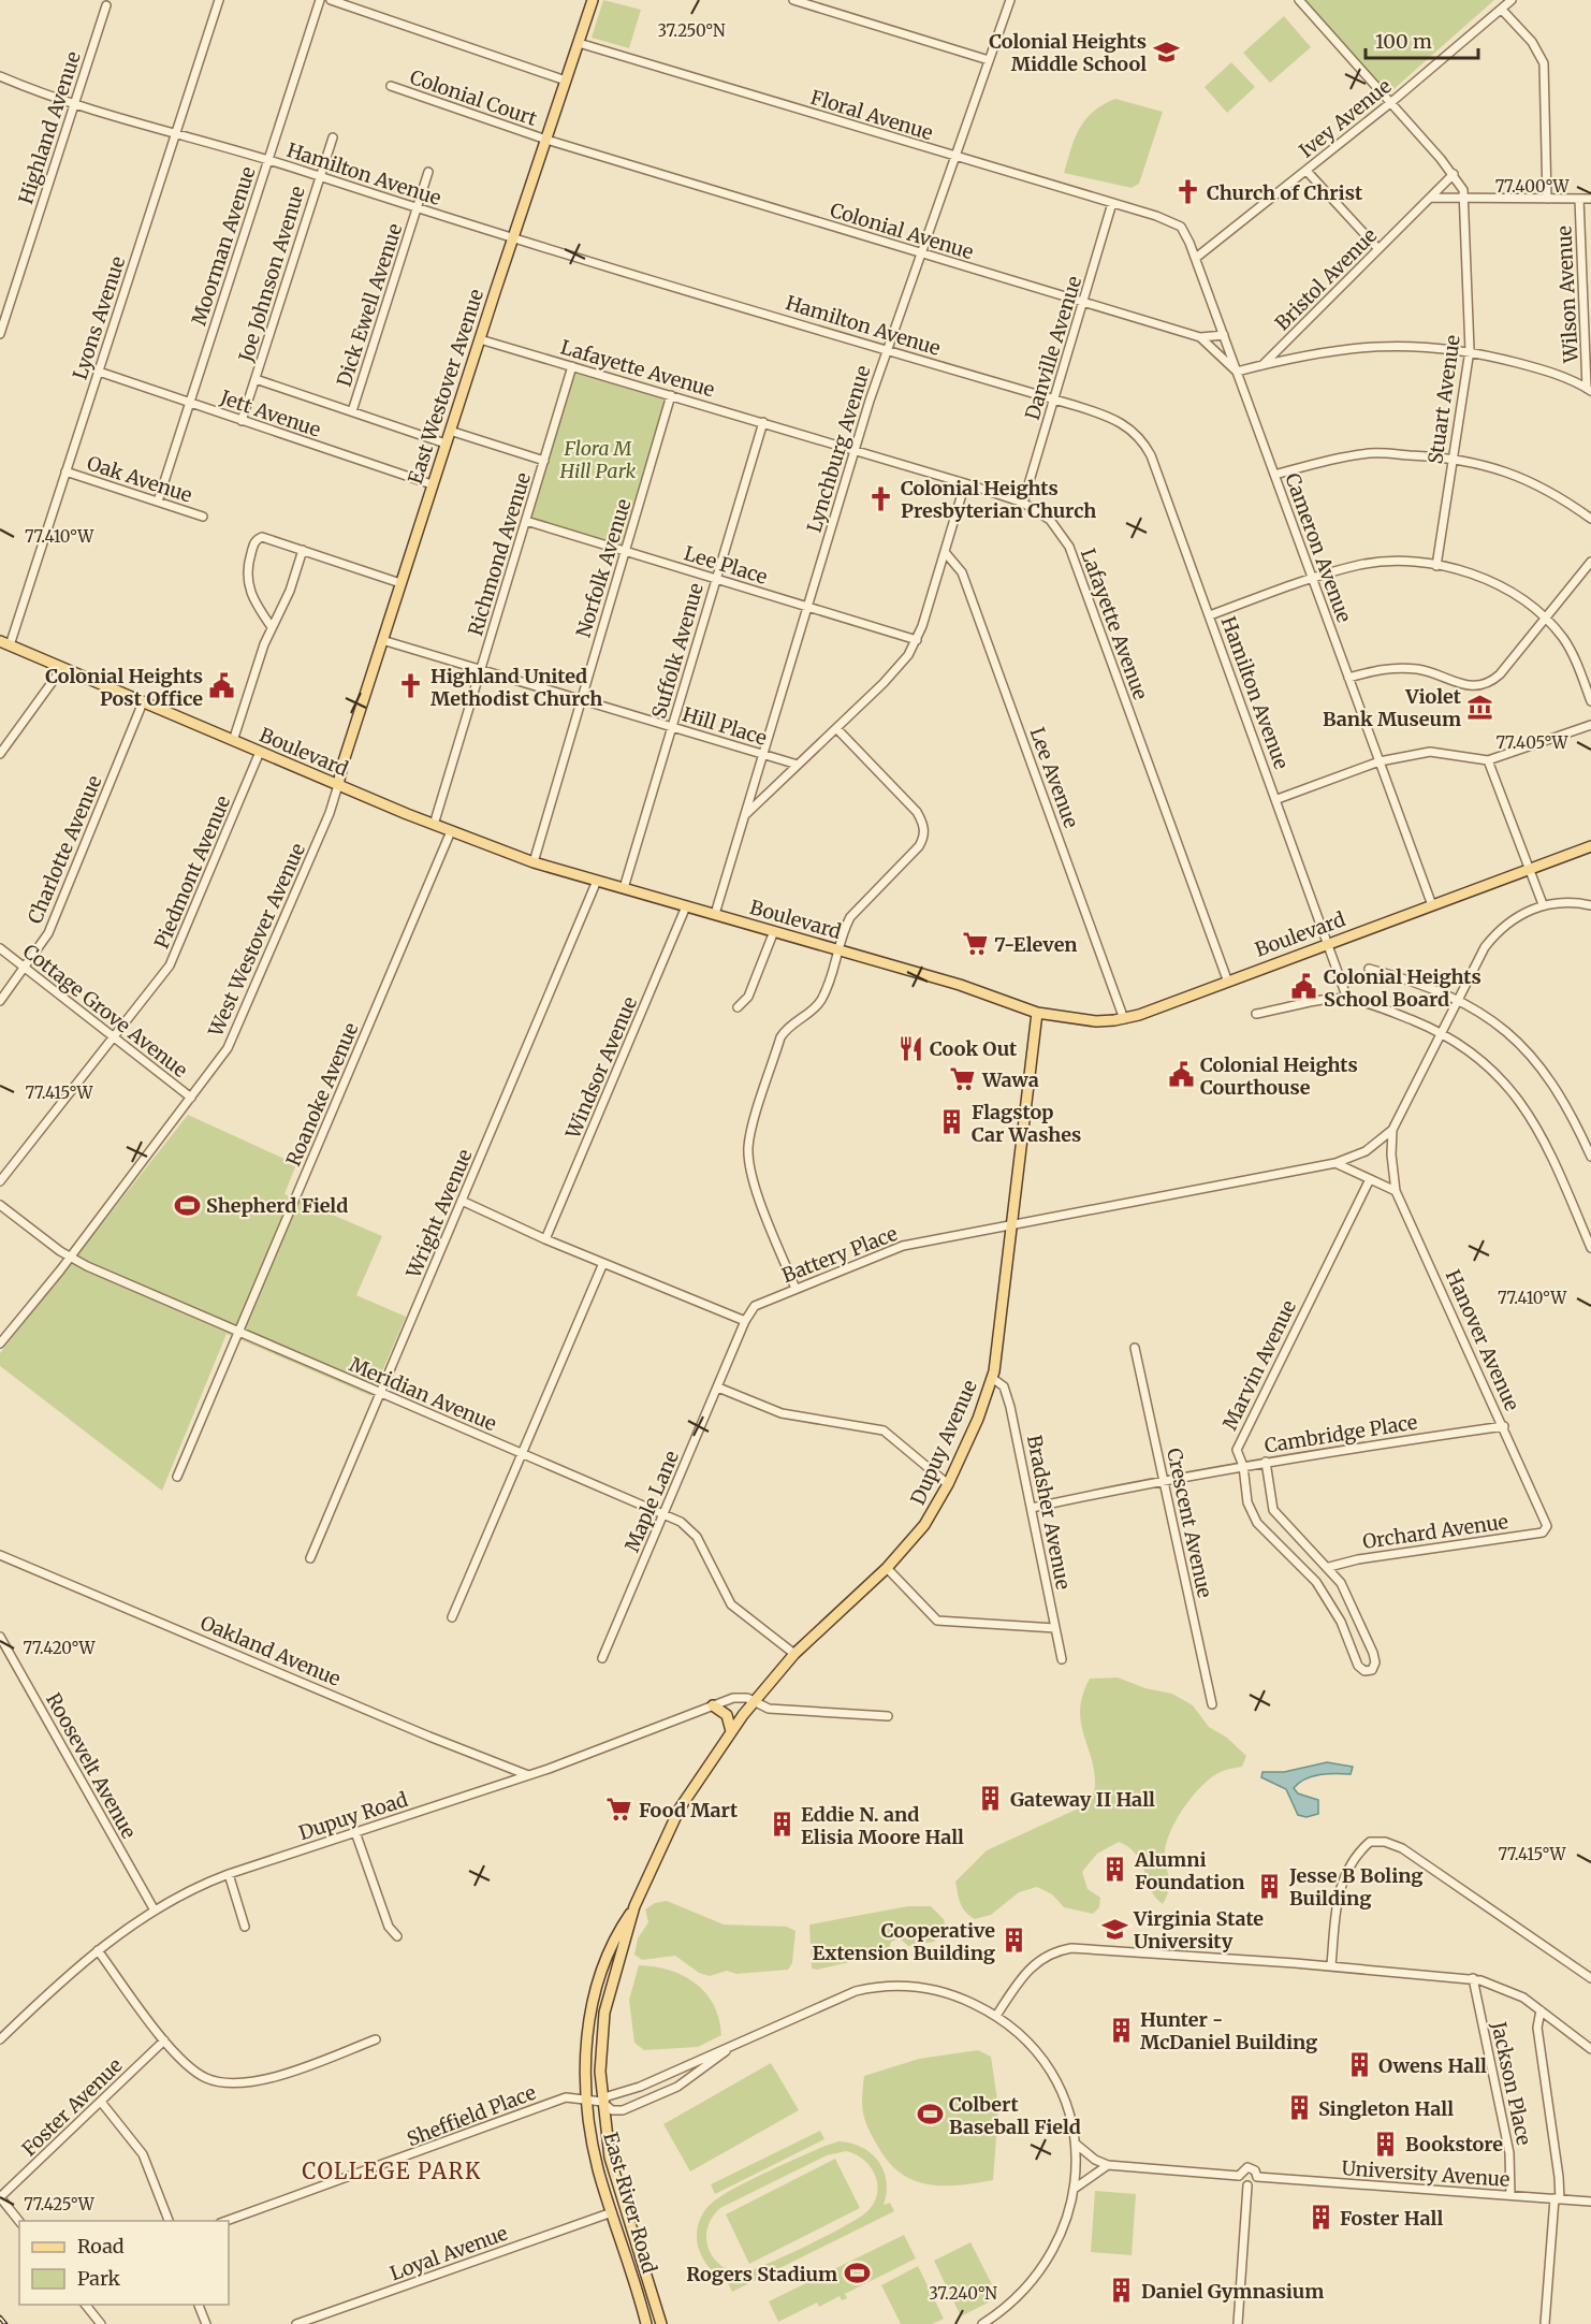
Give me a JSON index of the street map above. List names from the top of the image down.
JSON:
{
  "streets": {
    "main road": [
      "East Westover Avenue",
      "Boulevard",
      "Dupuy Avenue",
      "East River Road"
    ],
    "street": [
      "Colonial Court",
      "Floral Avenue",
      "Ivey Avenue",
      "Highland Avenue",
      "Hamilton Avenue",
      "Colonial Avenue",
      "Moorman Avenue",
      "Joe Johnson Avenue",
      "Bristol Avenue",
      "Wilson Avenue",
      "Dick Ewell Avenue",
      "Lyons Avenue",
      "Danville Avenue",
      "Lafayette Avenue",
      "Stuart Avenue",
      "Jett Avenue",
      "Lynchburg Avenue",
      "Oak Avenue",
      "Cameron Avenue",
      "Richmond Avenue",
      "Lee Place",
      "Norfolk Avenue",
      "Suffolk Avenue",
      "Hill Place",
      "Lee Avenue",
      "Charlotte Avenue",
      "Piedmont Avenue",
      "West Westover Avenue",
      "Cottage Grove Avenue",
      "Windsor Avenue",
      "Roanoke Avenue",
      "Wright Avenue",
      "Battery Place",
      "Hanover Avenue",
      "Marvin Avenue",
      "Meridian Avenue",
      "Cambridge Place",
      "Maple Lane",
      "Bradsher Avenue",
      "Crescent Avenue",
      "Orchard Avenue",
      "Oakland Avenue",
      "Roosevelt Avenue",
      "Dupuy Road",
      "Jackson Place",
      "Foster Avenue",
      "Sheffield Place",
      "University Avenue",
      "Loyal Avenue"
    ]
  },
  "crossings": [
    ["Colonial Court", "Colonial Avenue"],
    ["Colonial Court", "East Westover Avenue"],
    ["Floral Avenue", "Danville Avenue"],
    ["Floral Avenue", "East Westover Avenue"],
    ["Floral Avenue", "Lynchburg Avenue"],
    ["Floral Avenue", "Cameron Avenue"],
    ["Ivey Avenue", "Cameron Avenue"],
    ["Highland Avenue", "Hamilton Avenue"],
    ["Hamilton Avenue", "Moorman Avenue"],
    ["Hamilton Avenue", "Joe Johnson Avenue"],
    ["Hamilton Avenue", "Dick Ewell Avenue"],
    ["Hamilton Avenue", "Lyons Avenue"],
    ["Hamilton Avenue", "Danville Avenue"],
    ["Hamilton Avenue", "East Westover Avenue"],
    ["Hamilton Avenue", "Lynchburg Avenue"],
    ["Hamilton Avenue", "Boulevard"],
    ["Colonial Avenue", "Danville Avenue"],
    ["Colonial Avenue", "East Westover Avenue"],
    ["Colonial Avenue", "Lynchburg Avenue"],
    ["Colonial Avenue", "Cameron Avenue"],
    ["Moorman Avenue", "Jett Avenue"],
    ["Moorman Avenue", "Oak Avenue"],
    ["Joe Johnson Avenue", "Jett Avenue"],
    ["Lyons Avenue", "Jett Avenue"],
    ["Lyons Avenue", "Oak Avenue"],
    ["Lyons Avenue", "Boulevard"],
    ["Danville Avenue", "Lafayette Avenue"],
    ["Lafayette Avenue", "East Westover Avenue"],
    ["Lafayette Avenue", "Lynchburg Avenue"],
    ["Lafayette Avenue", "Richmond Avenue"],
    ["Lafayette Avenue", "Norfolk Avenue"],
    ["Lafayette Avenue", "Suffolk Avenue"],
    ["Lafayette Avenue", "Boulevard"],
    ["East Westover Avenue", "Jett Avenue"],
    ["East Westover Avenue", "Hill Place"],
    ["East Westover Avenue", "Boulevard"],
    ["East Westover Avenue", "West Westover Avenue"],
    ["Lynchburg Avenue", "Lee Place"],
    ["Lynchburg Avenue", "Hill Place"],
    ["Lynchburg Avenue", "Boulevard"],
    ["Cameron Avenue", "Boulevard"],
    ["Richmond Avenue", "Lee Place"],
    ["Richmond Avenue", "Hill Place"],
    ["Richmond Avenue", "Boulevard"],
    ["Lee Place", "Norfolk Avenue"],
    ["Lee Place", "Suffolk Avenue"],
    ["Norfolk Avenue", "Hill Place"],
    ["Norfolk Avenue", "Boulevard"],
    ["Suffolk Avenue", "Hill Place"],
    ["Suffolk Avenue", "Boulevard"],
    ["Boulevard", "Lee Avenue"],
    ["Boulevard", "Charlotte Avenue"],
    ["Boulevard", "Piedmont Avenue"],
    ["Boulevard", "West Westover Avenue"],
    ["Boulevard", "Windsor Avenue"],
    ["Boulevard", "Roanoke Avenue"],
    ["Boulevard", "Wright Avenue"],
    ["Boulevard", "Dupuy Avenue"],
    ["Charlotte Avenue", "Cottage Grove Avenue"],
    ["Piedmont Avenue", "Cottage Grove Avenue"],
    ["West Westover Avenue", "Cottage Grove Avenue"],
    ["West Westover Avenue", "Meridian Avenue"],
    ["Roanoke Avenue", "Meridian Avenue"],
    ["Wright Avenue", "Meridian Avenue"],
    ["Battery Place", "Dupuy Avenue"],
    ["Battery Place", "Maple Lane"],
    ["Hanover Avenue", "Cambridge Place"],
    ["Hanover Avenue", "Orchard Avenue"],
    ["Marvin Avenue", "Cambridge Place"],
    ["Marvin Avenue", "Orchard Avenue"],
    ["Meridian Avenue", "Dupuy Avenue"],
    ["Meridian Avenue", "Maple Lane"],
    ["Cambridge Place", "Bradsher Avenue"],
    ["Cambridge Place", "Crescent Avenue"],
    ["Dupuy Avenue", "Bradsher Avenue"],
    ["Dupuy Avenue", "Dupuy Road"],
    ["Dupuy Avenue", "East River Road"],
    ["Oakland Avenue", "Dupuy Road"],
    ["Roosevelt Avenue", "Dupuy Road"],
    ["Dupuy Road", "East River Road"],
    ["Jackson Place", "University Avenue"],
    ["Sheffield Place", "East River Road"],
    ["East River Road", "Loyal Avenue"]
  ],
  "districts": ["COLLEGE PARK"],
  "parks": ["Flora M Hill Park"],
  "places": {
    "school or university": ["Colonial Heights Middle School", "Virginia State University"],
    "church": ["Church of Christ", "Colonial Heights Presbyterian Church", "Highland United Methodist Church"],
    "public building": ["Colonial Heights Post Office", "Colonial Heights School Board", "Colonial Heights Courthouse"],
    "museum": ["Violet Bank Museum"],
    "supermarket": ["7-Eleven", "Wawa", "Food Mart"],
    "restaurant": ["Cook Out"],
    "building": [
      "Flagstop Car Washes",
      "Gateway II Hall",
      "Eddie N. and Elisia Moore Hall",
      "Alumni Foundation",
      "Jesse B Boling Building",
      "Cooperative Extension Building",
      "Hunter - McDaniel Building",
      "Owens Hall",
      "Singleton Hall",
      "Bookstore",
      "Foster Hall",
      "Daniel Gymnasium"
    ],
    "sports": ["Shepherd Field", "Colbert Baseball Field", "Rogers Stadium"]
  },
  "legend": ["Road", "Park"],
  "scale_bar": "100 m",
  "coordinates": [
    "37.250°N",
    "77.400°W",
    "77.410°W",
    "77.405°W",
    "77.415°W",
    "77.420°W",
    "77.425°W",
    "37.240°N"
  ]
}
